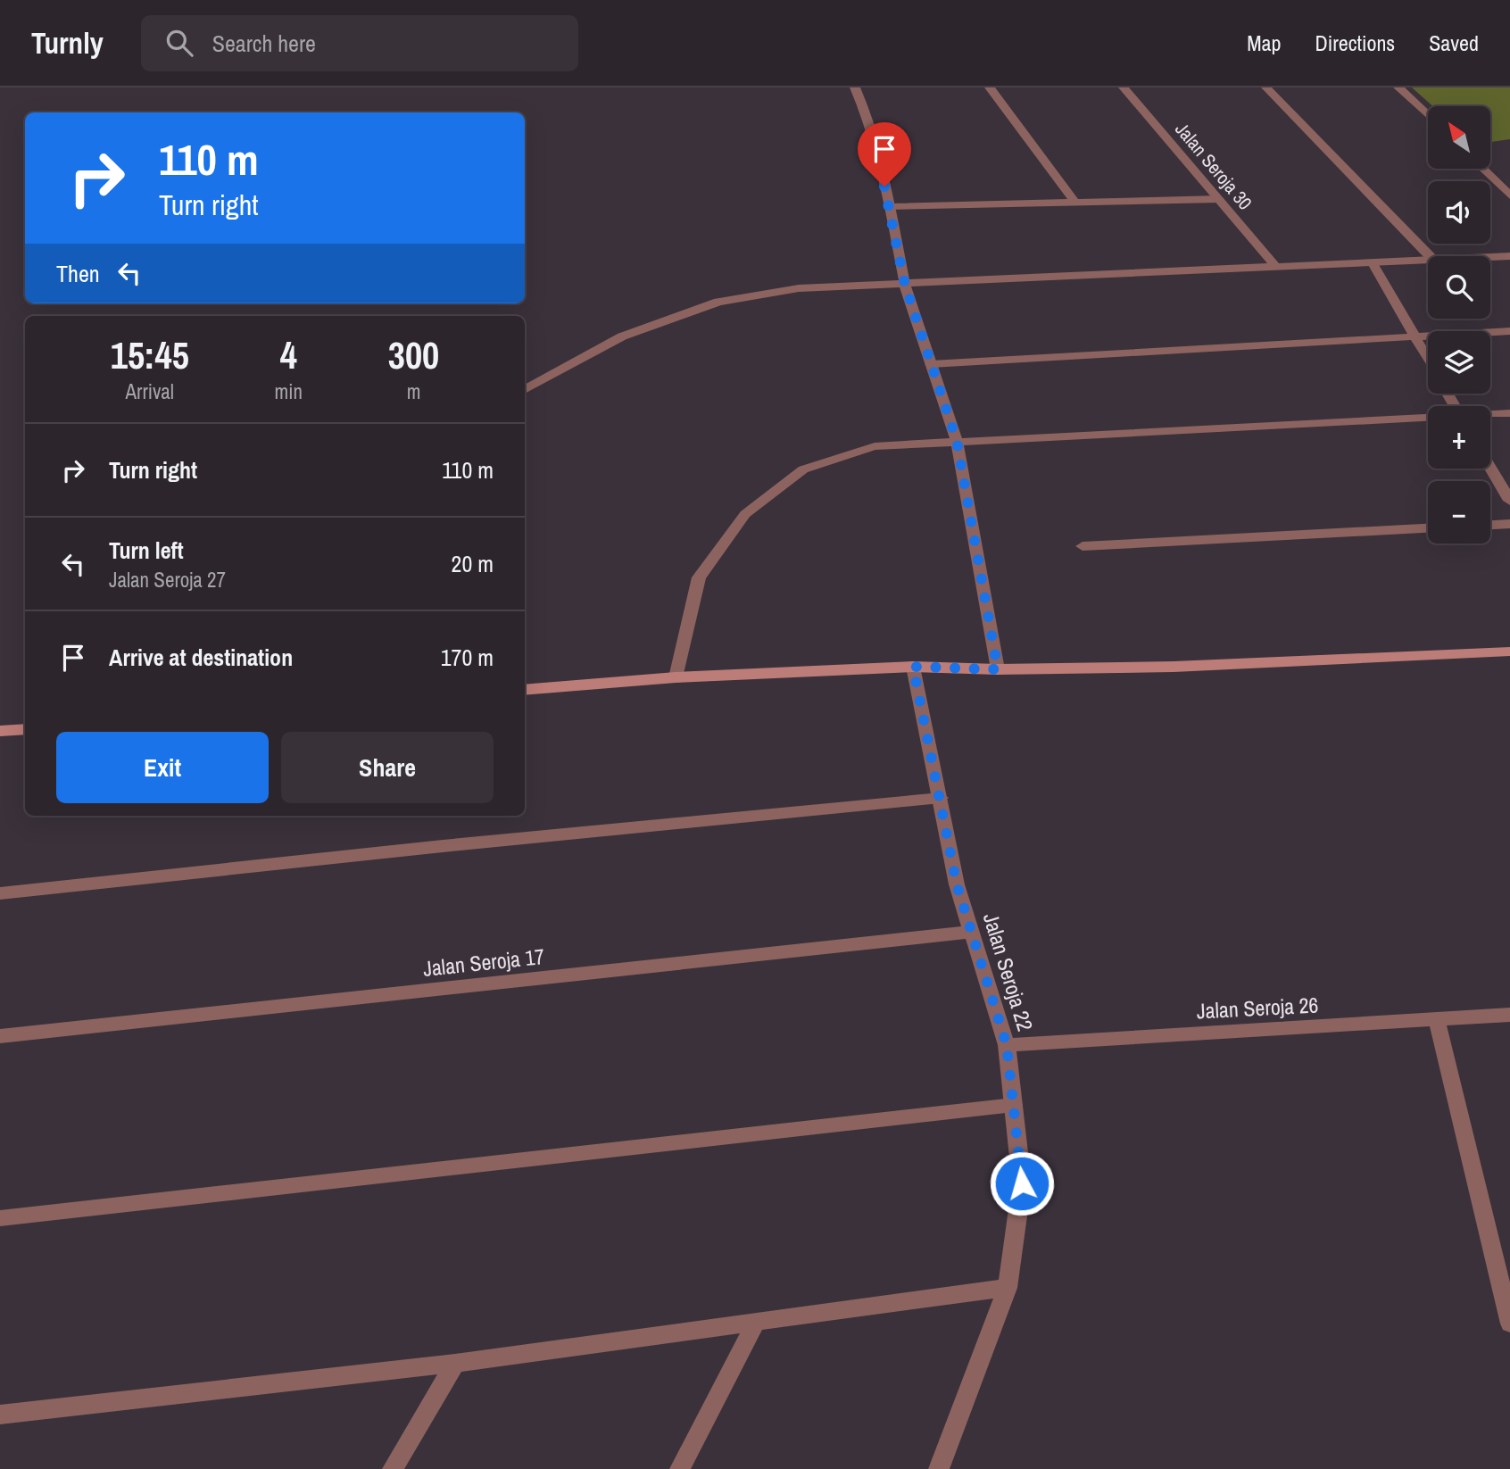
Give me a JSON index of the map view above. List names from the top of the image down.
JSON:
{
  "streets": {
    "street": [
      "Jalan Seroja 30",
      "Jalan Seroja 17",
      "Jalan Seroja 22",
      "Jalan Seroja 26"
    ]
  },
  "crossings": [
    ["Jalan Seroja 17", "Jalan Seroja 22"],
    ["Jalan Seroja 22", "Jalan Seroja 26"]
  ],
  "north": "top left",
  "page": {
    "header": "Turnly",
    "search": "Search here",
    "nav": ["Map", "Directions", "Saved"],
    "map_buttons": ["+", "−"],
    "turn": ["110 m", "Turn right"],
    "then": "Then",
    "eta": [
      "15:45",
      "Arrival",
      "4",
      "min",
      "300",
      "m"
    ],
    "list": [
      {
        "name": "Turn right",
        "value": "110 m"
      },
      {
        "name": "Turn left",
        "note": "Jalan Seroja 27",
        "value": "20 m"
      },
      {
        "name": "Arrive at destination",
        "value": "170 m"
      }
    ],
    "buttons": ["Exit", "Share"]
  }
}
